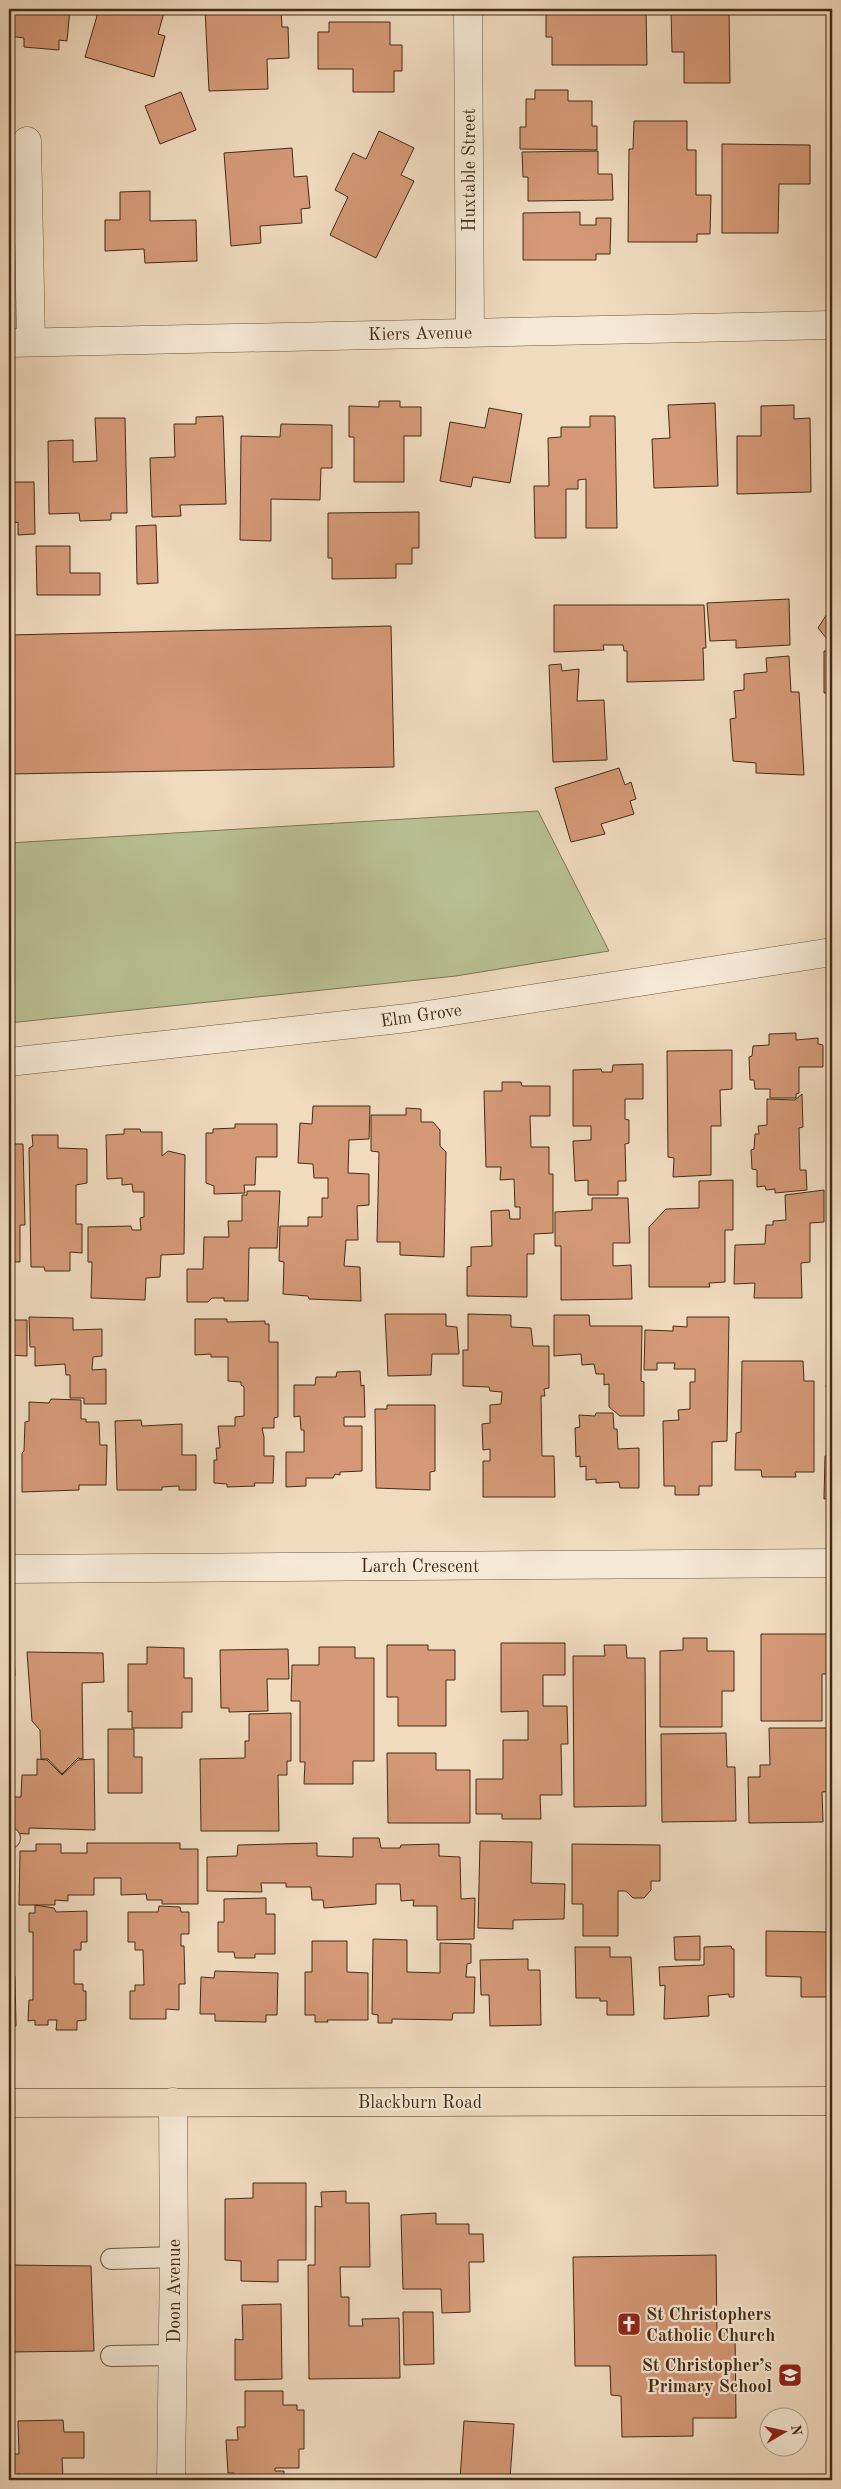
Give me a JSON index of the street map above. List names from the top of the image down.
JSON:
{
  "streets": {
    "main road": ["Blackburn Road"],
    "street": [
      "Huxtable Street",
      "Kiers Avenue",
      "Elm Grove",
      "Larch Crescent",
      "Doon Avenue"
    ]
  },
  "crossings": [
    ["Huxtable Street", "Kiers Avenue"],
    ["Blackburn Road", "Doon Avenue"]
  ],
  "places": {
    "church": ["St Christophers Catholic Church"],
    "school or university": ["St Christopher’s Primary School"]
  },
  "north": "right"
}
